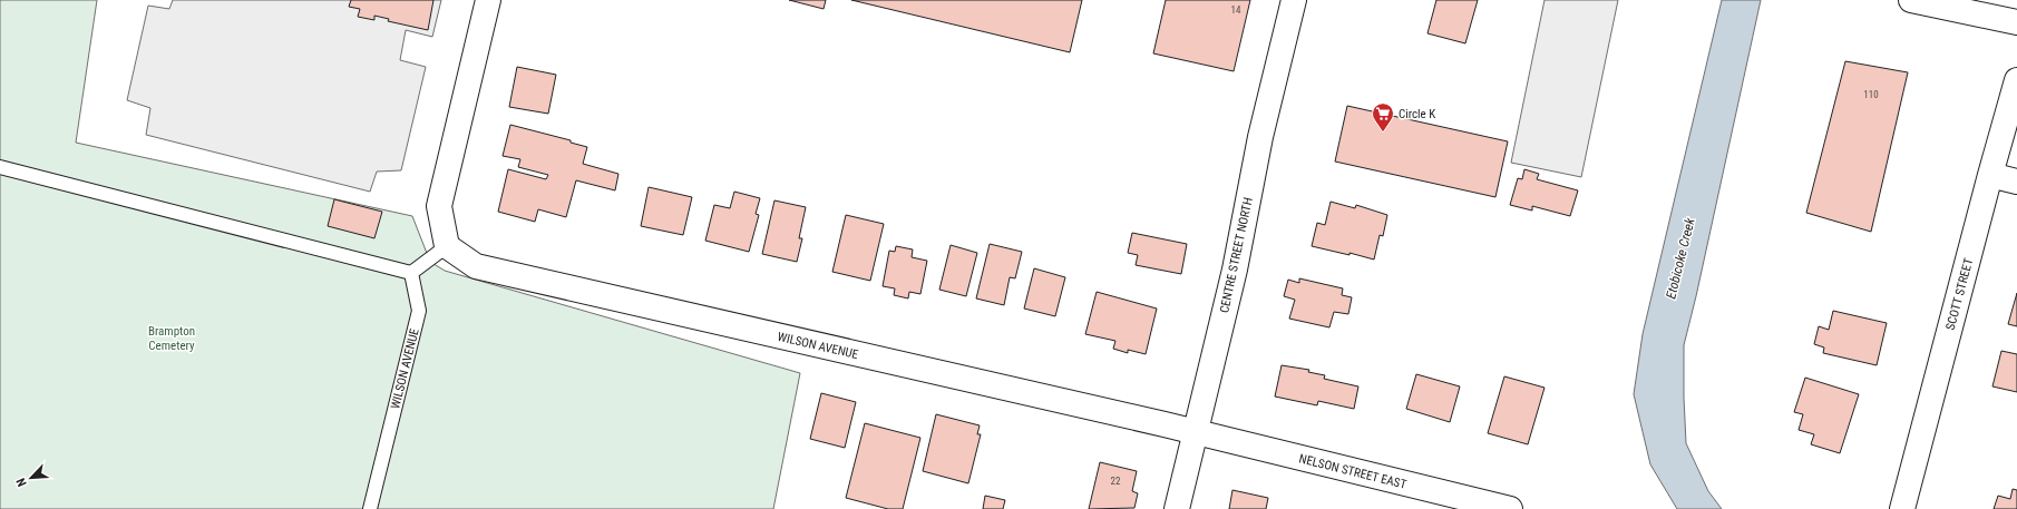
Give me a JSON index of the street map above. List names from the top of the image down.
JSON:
{
  "streets": {
    "street": [
      "CENTRE STREET NORTH",
      "SCOTT STREET",
      "WILSON AVENUE",
      "NELSON STREET EAST"
    ]
  },
  "crossings": [
    ["CENTRE STREET NORTH", "WILSON AVENUE"],
    ["CENTRE STREET NORTH", "NELSON STREET EAST"],
    ["WILSON AVENUE", "NELSON STREET EAST"]
  ],
  "water": ["Etobicoke Creek"],
  "parks": ["Brampton Cemetery"],
  "places": {
    "supermarket": ["Circle K"]
  },
  "house_numbers": ["14", "110", "22"],
  "north": "bottom left"
}
